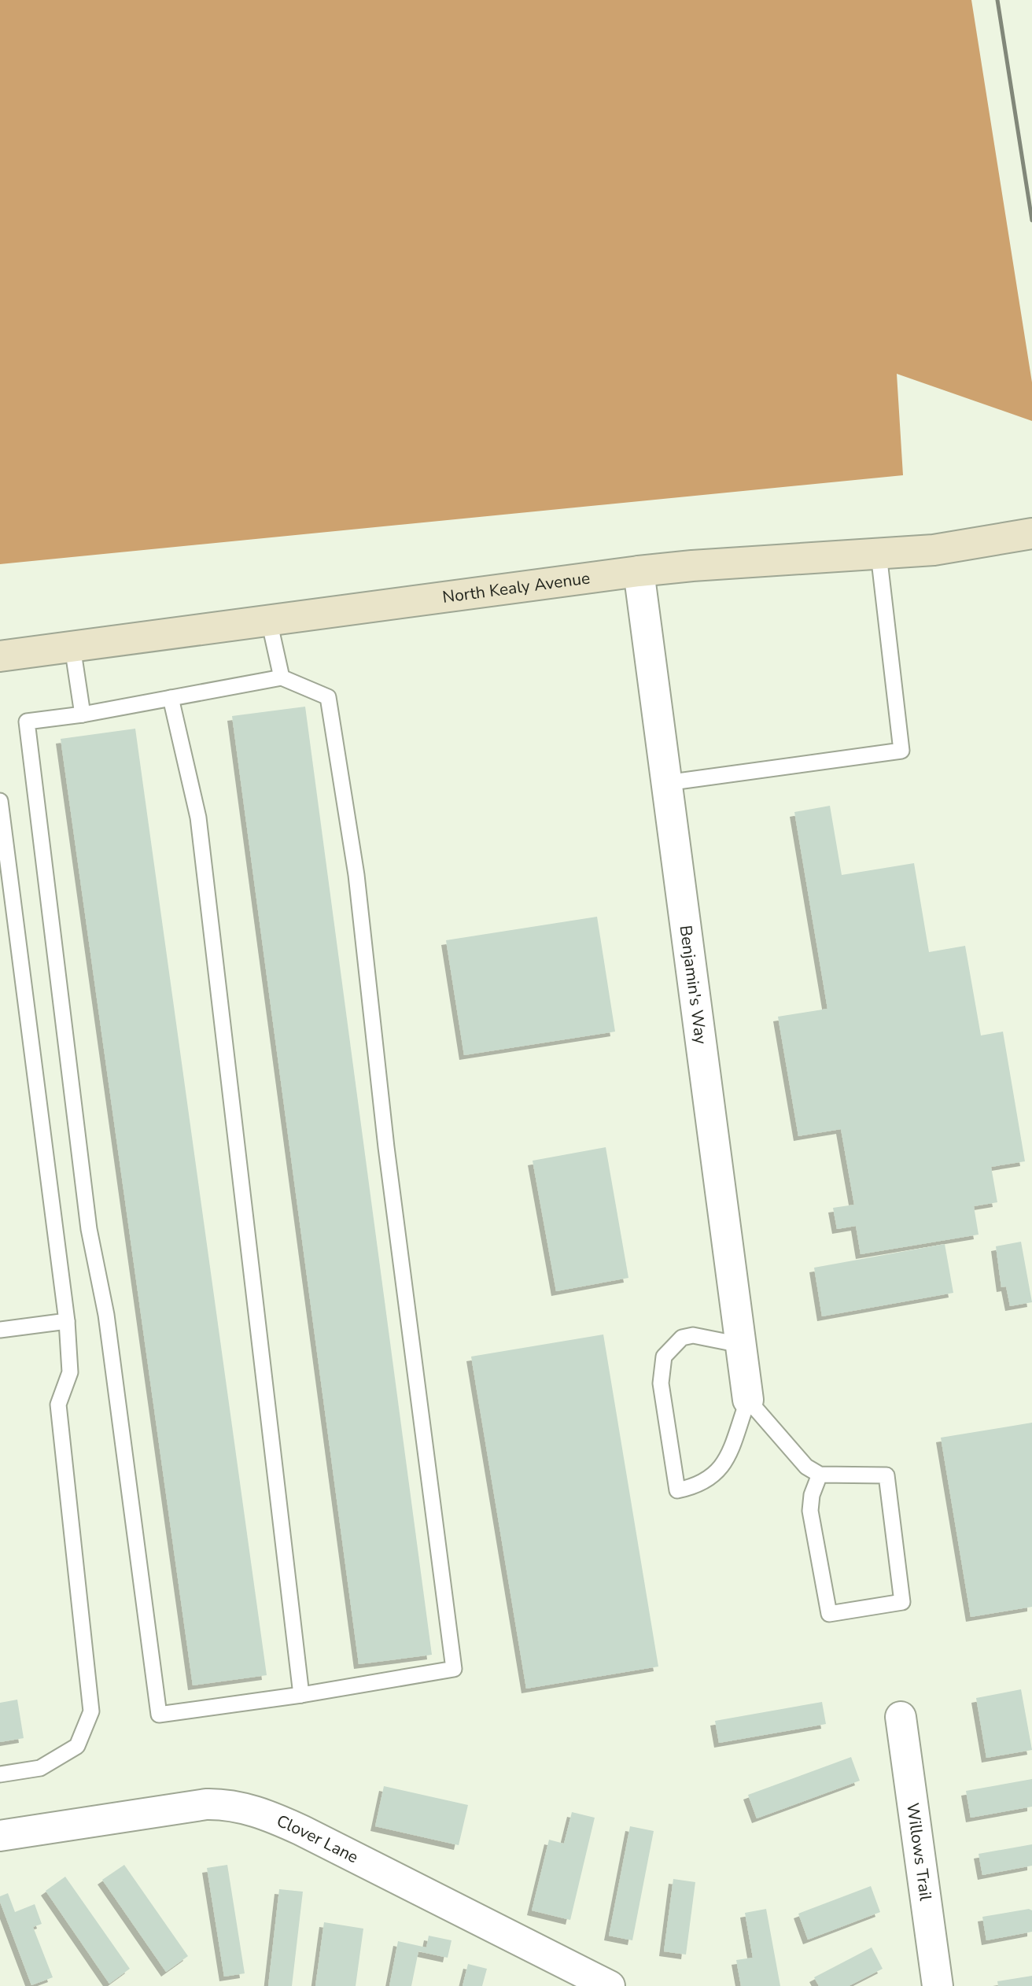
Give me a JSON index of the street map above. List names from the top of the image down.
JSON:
{
  "streets": {
    "street": [
      "North Kealy Avenue",
      "Benjamin's Way",
      "Clover Lane",
      "Willows Trail"
    ]
  },
  "crossings": [
    ["North Kealy Avenue", "Benjamin's Way"]
  ]
}
